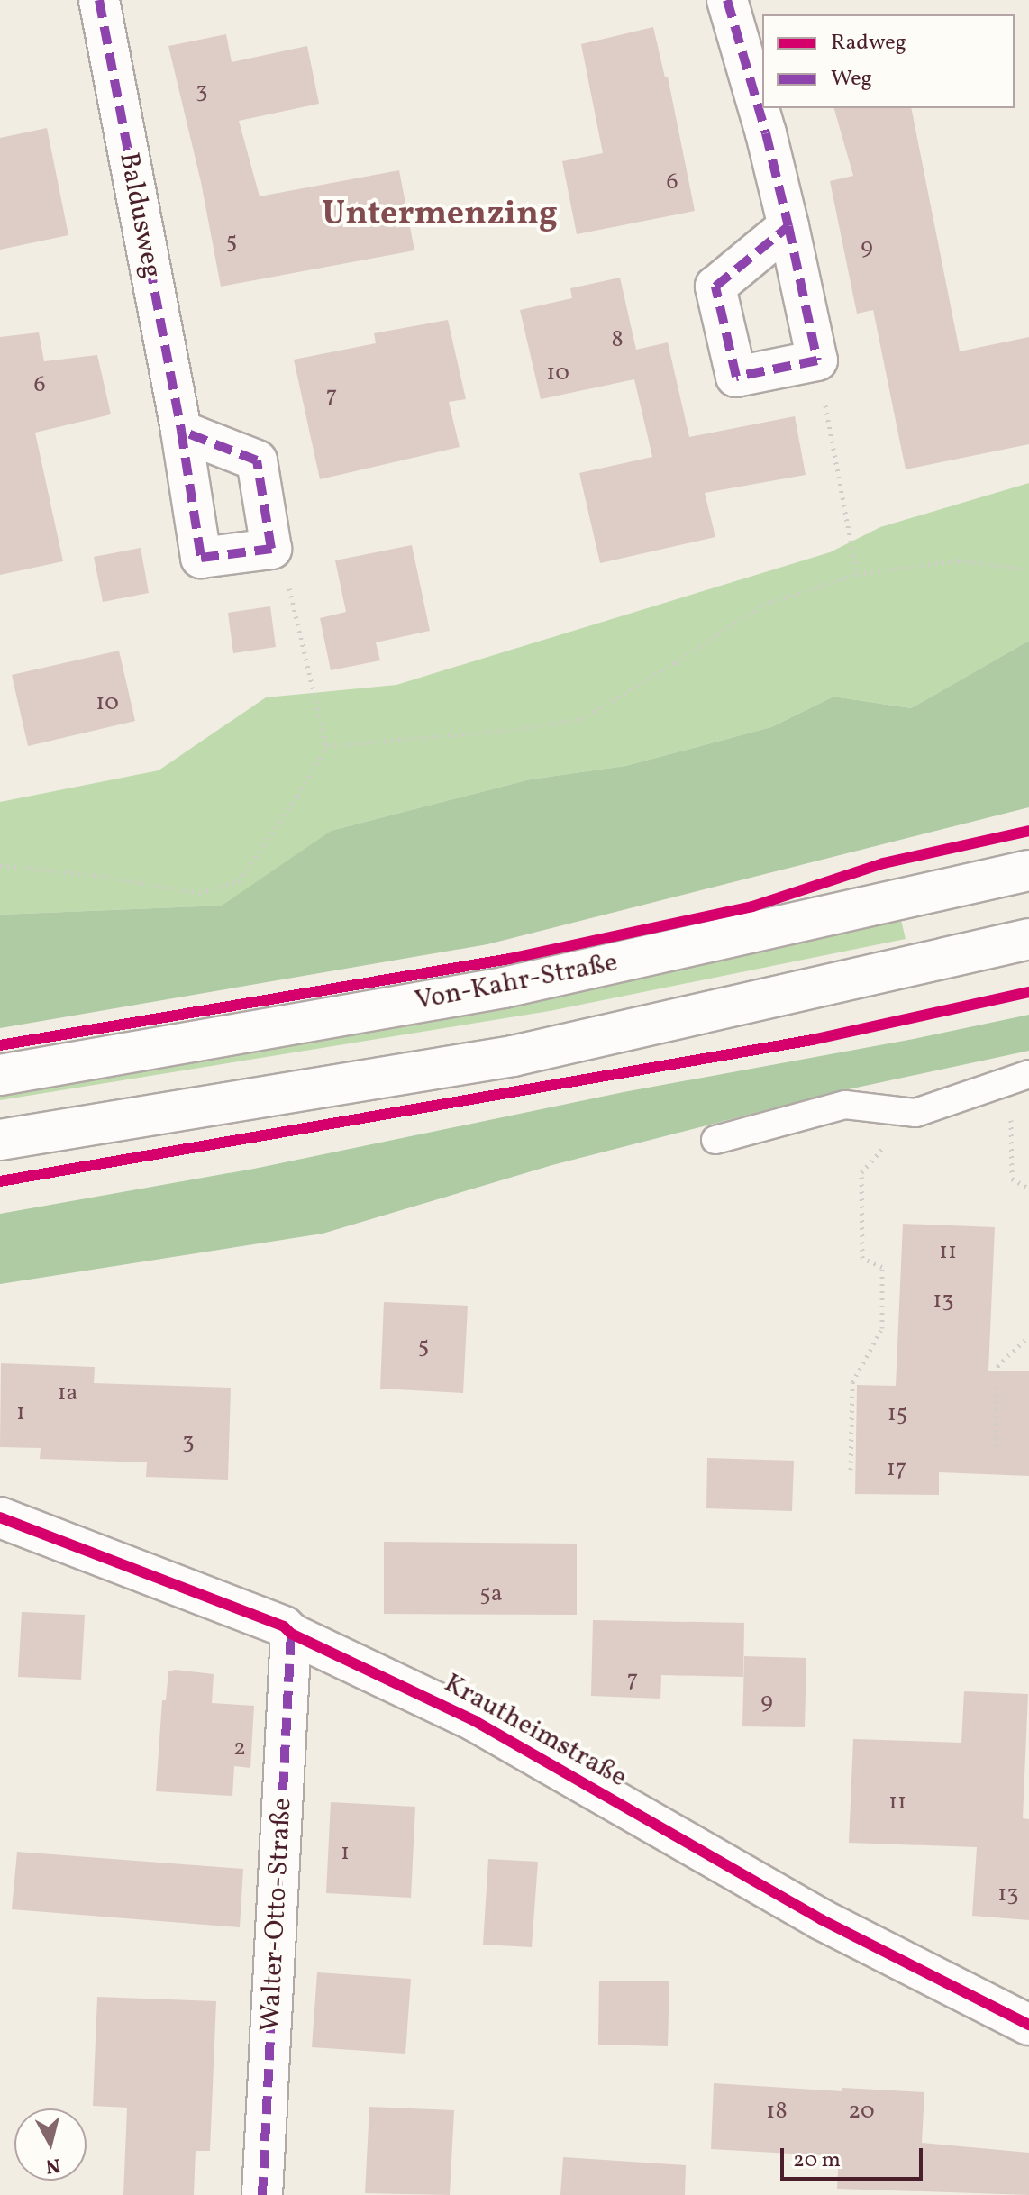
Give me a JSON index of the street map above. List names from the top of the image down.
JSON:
{
  "streets": {
    "street": [
      "Baldusweg",
      "Von-Kahr-Straße",
      "Krautheimstraße",
      "Walter-Otto-Straße"
    ]
  },
  "crossings": [
    ["Krautheimstraße", "Walter-Otto-Straße"]
  ],
  "districts": ["Untermenzing"],
  "house_numbers": [
    "3",
    "6",
    "5",
    "9",
    "8",
    "10",
    "6",
    "7",
    "10",
    "11",
    "13",
    "5",
    "1a",
    "1",
    "15",
    "3",
    "17",
    "5a",
    "7",
    "9",
    "2",
    "11",
    "1",
    "13",
    "18",
    "20"
  ],
  "legend": ["Radweg", "Weg"],
  "scale_bar": "20 m",
  "north": "bottom"
}
